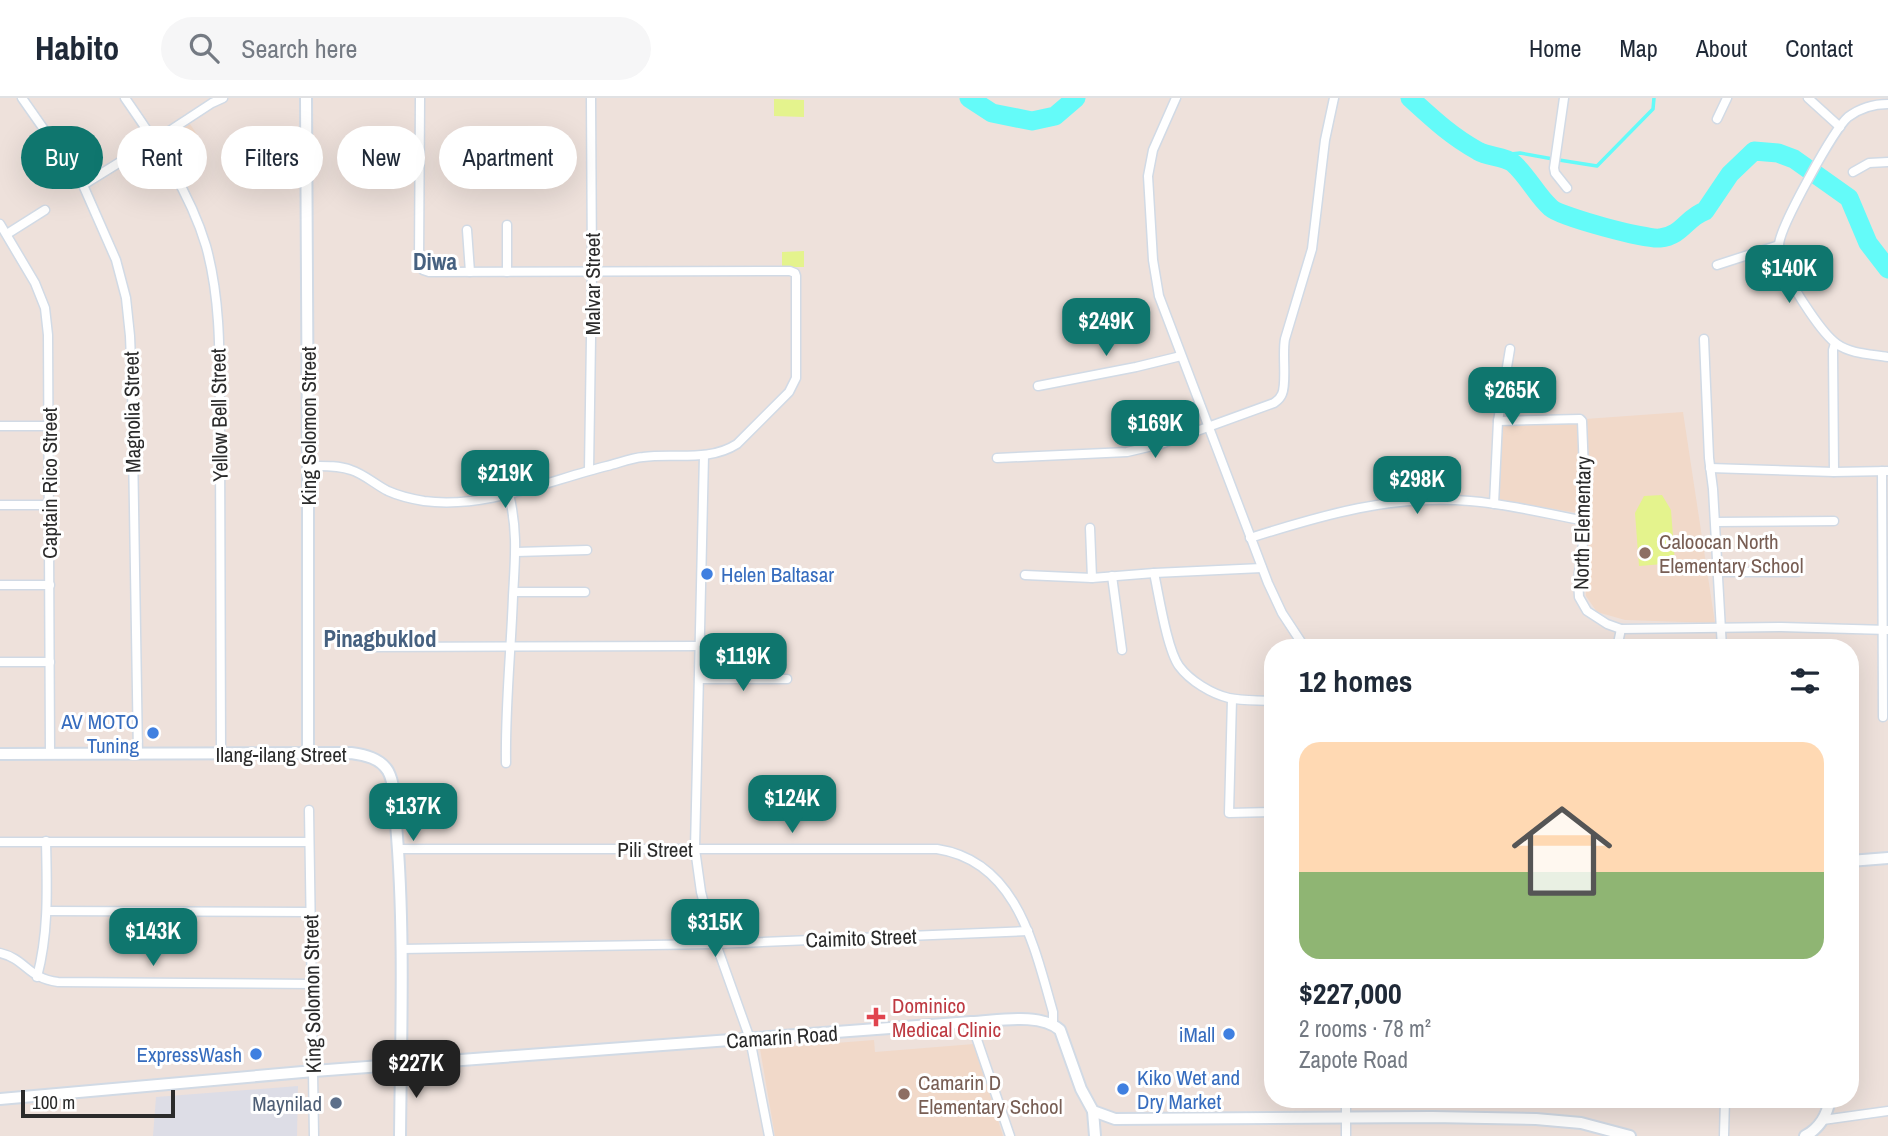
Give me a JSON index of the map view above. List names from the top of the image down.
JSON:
{
  "streets": {
    "main road": ["King Solomon Street", "Ilang-ilang Street", "Camarin Road"],
    "street": [
      "Malvar Street",
      "Magnolia Street",
      "Yellow Bell Street",
      "Captain Rico Street",
      "North Elementary",
      "Pili Street",
      "Caimito Street"
    ]
  },
  "crossings": [
    ["Magnolia Street", "Ilang-ilang Street"],
    ["Yellow Bell Street", "Ilang-ilang Street"],
    ["King Solomon Street", "Ilang-ilang Street"],
    ["King Solomon Street", "Camarin Road"],
    ["Captain Rico Street", "Ilang-ilang Street"],
    ["Ilang-ilang Street", "Pili Street"],
    ["Ilang-ilang Street", "Caimito Street"],
    ["Ilang-ilang Street", "Camarin Road"],
    ["Pili Street", "Caimito Street"],
    ["Pili Street", "Camarin Road"]
  ],
  "districts": ["Diwa", "Pinagbuklod"],
  "places": {
    "other": [
      "Caloocan North Elementary School",
      "Helen Baltasar",
      "AV MOTO Tuning",
      "iMall",
      "ExpressWash",
      "Kiko Wet and Dry Market",
      "Camarin D Elementary School",
      "Maynilad"
    ],
    "health": ["Dominico Medical Clinic"]
  },
  "scale_bar": "100 m",
  "page": {
    "header": "Habito",
    "search": "Search here",
    "nav": [
      "Home",
      "Map",
      "About",
      "Contact"
    ],
    "chip": [
      "Buy",
      "Rent",
      "Filters",
      "New",
      "Apartment"
    ],
    "price": [
      "$140K",
      "$249K",
      "$265K",
      "$169K",
      "$219K",
      "$298K",
      "$119K",
      "$124K",
      "$137K",
      "$315K",
      "$143K",
      "$227K"
    ],
    "heading": "12 homes",
    "list": [
      {
        "name": "$227,000",
        "note": "2 rooms · 78 m² · Zapote Road"
      }
    ],
    "scale": "100 m"
  }
}
